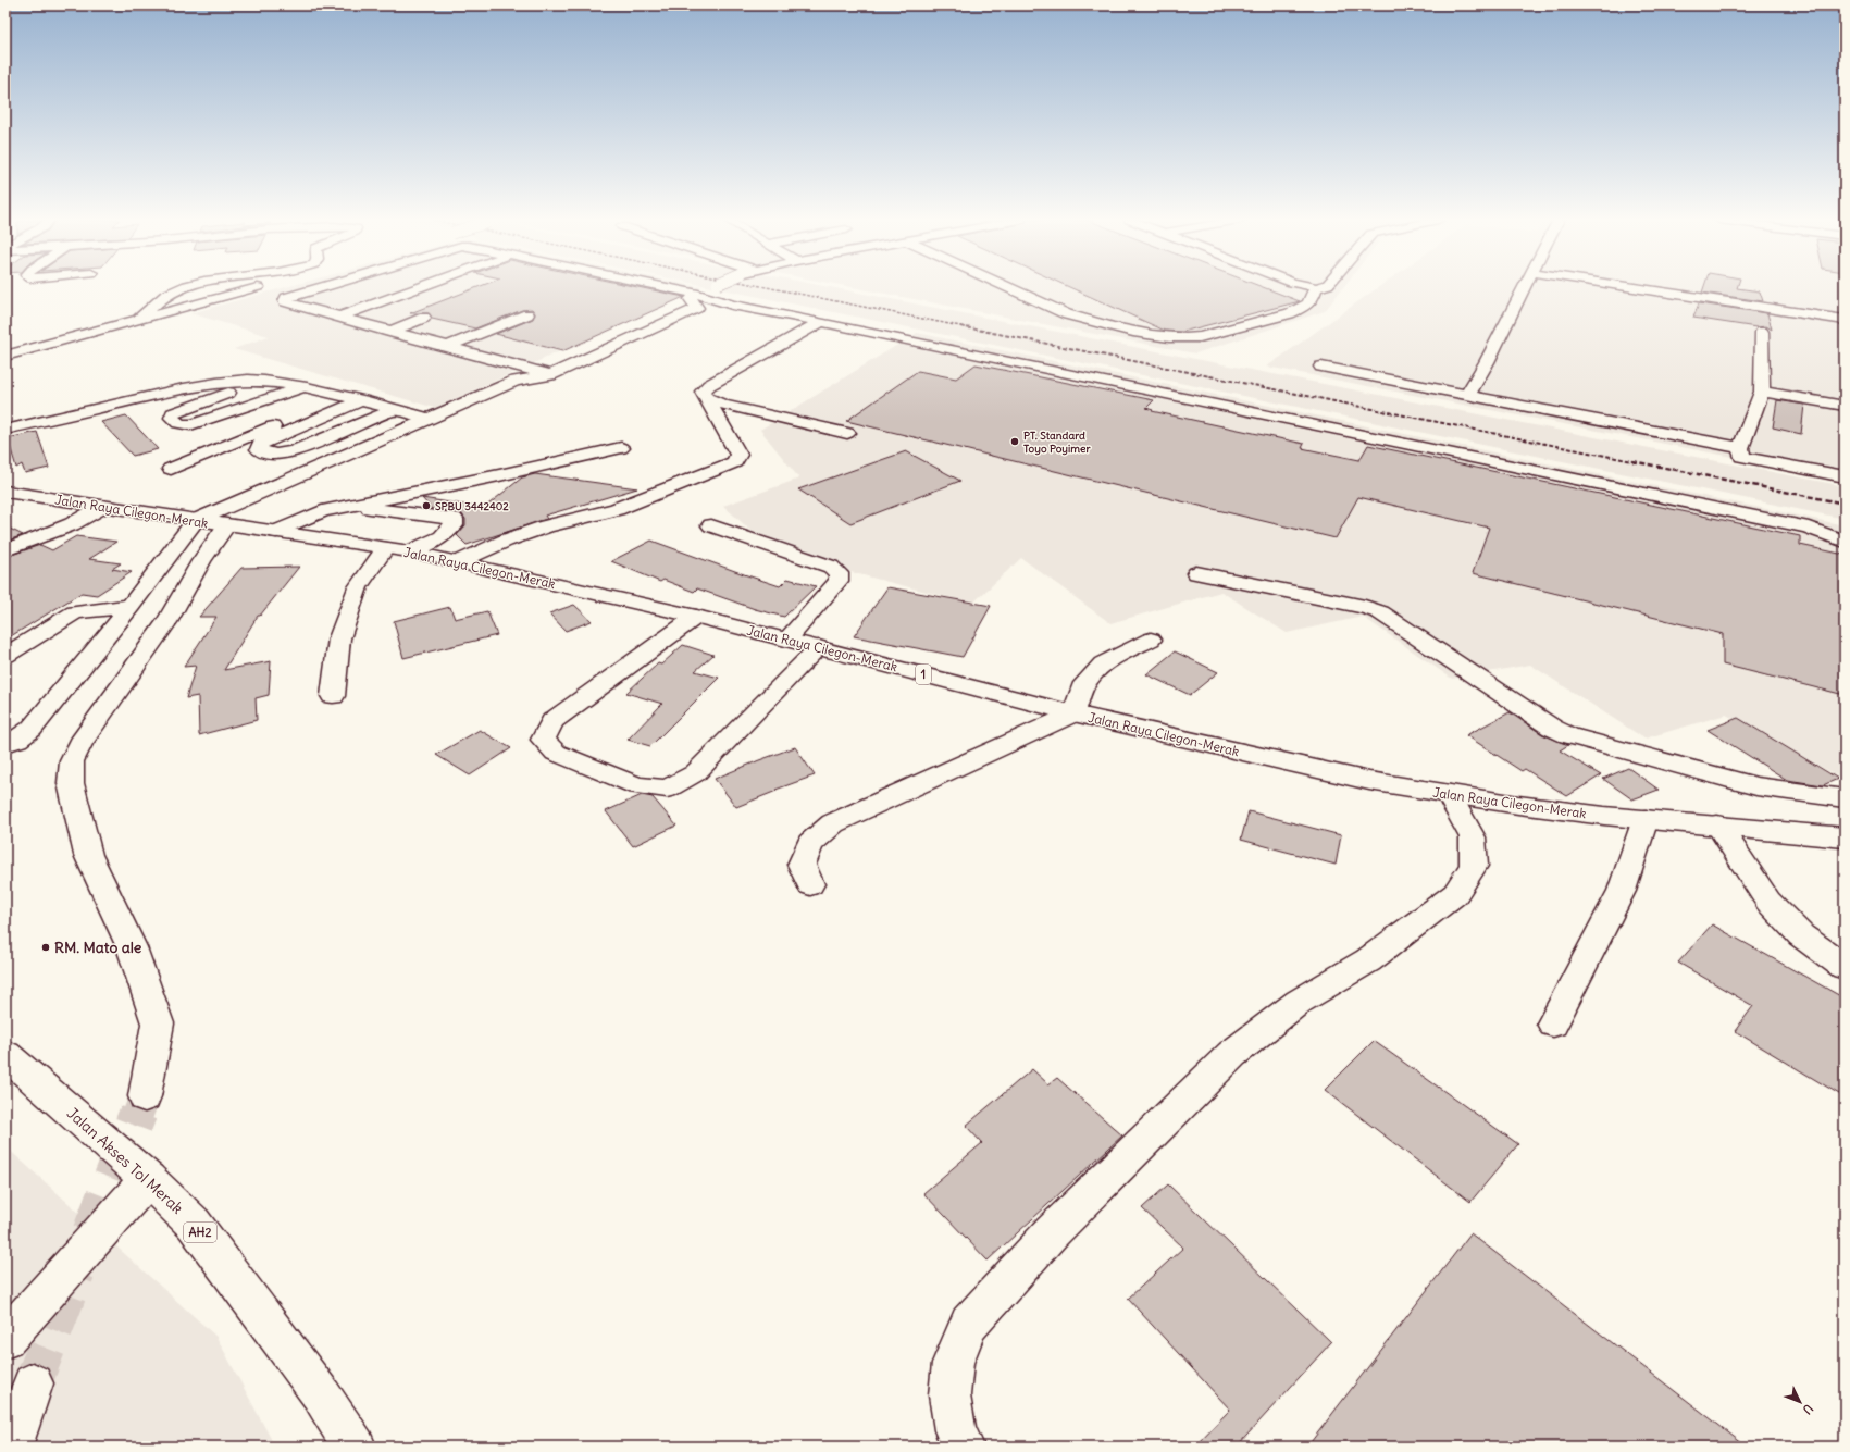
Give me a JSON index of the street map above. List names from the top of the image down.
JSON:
{
  "streets": {
    "main road": [
      "Jalan Raya Cilegon-Merak",
      "1",
      "Jalan Akses Tol Merak",
      "AH2"
    ]
  },
  "places": ["PT. Standard Toyo Poyimer", "SPBU 3442402", "RM. Mato ale"],
  "north": "bottom right"
}
